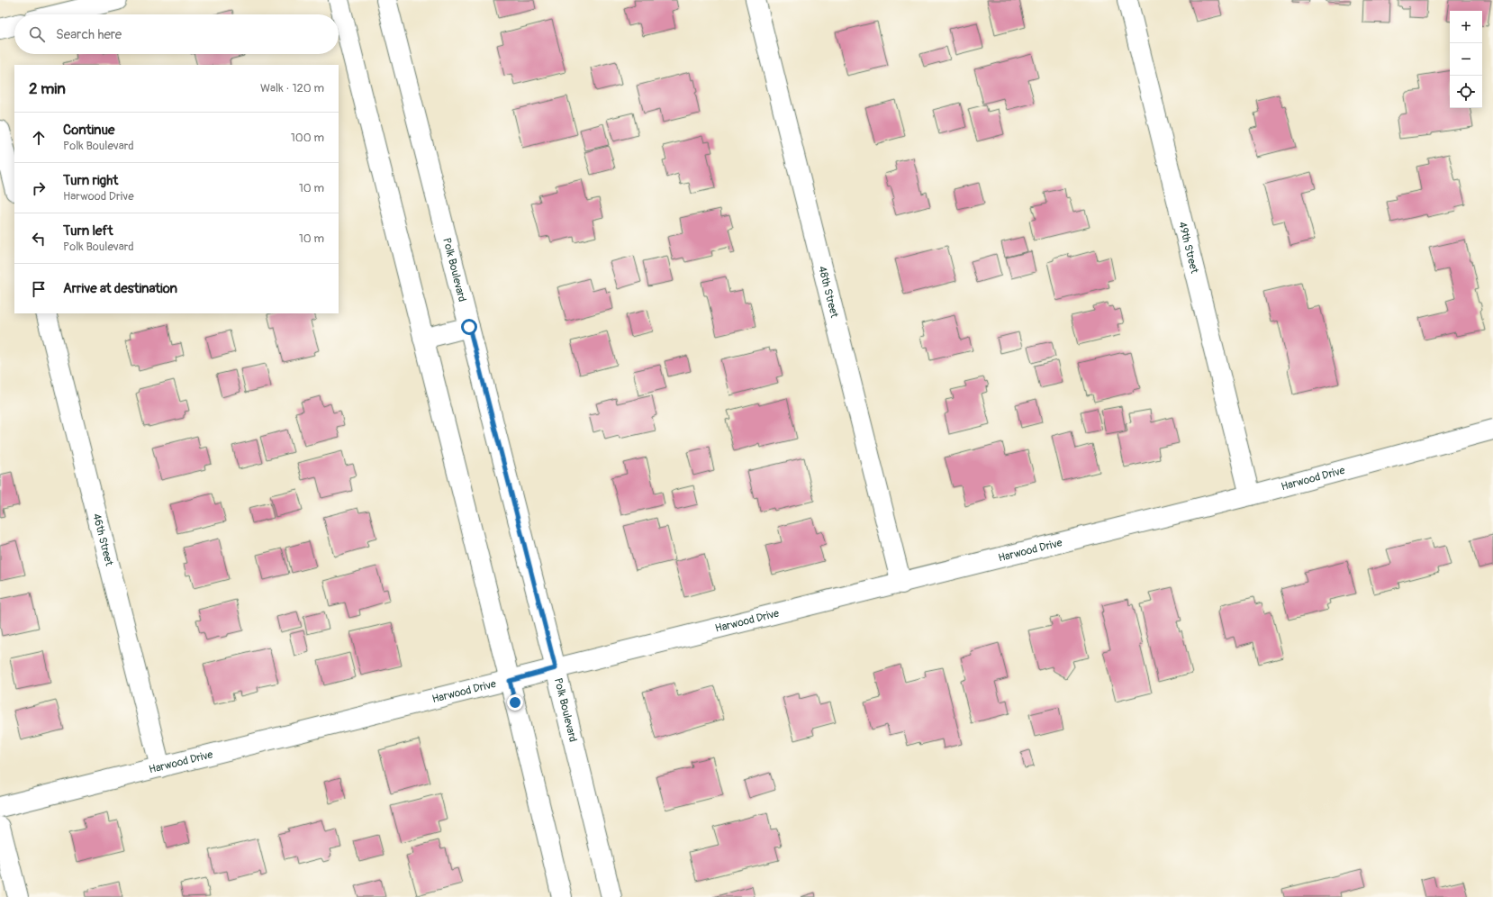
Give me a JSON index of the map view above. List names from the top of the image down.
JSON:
{
  "streets": {
    "street": [
      "49th Street",
      "Polk Boulevard",
      "48th Street",
      "Harwood Drive",
      "46th Street"
    ]
  },
  "crossings": [
    ["49th Street", "Harwood Drive"],
    ["Polk Boulevard", "Harwood Drive"],
    ["48th Street", "Harwood Drive"],
    ["Harwood Drive", "46th Street"]
  ],
  "page": {
    "map_buttons": ["+", "−"],
    "search": "Search here",
    "heading": ["2 min", "Walk · 120 m"],
    "list": [
      ["Continue", "Polk Boulevard", "100 m"],
      ["Turn right", "Harwood Drive", "10 m"],
      ["Turn left", "Polk Boulevard", "10 m"],
      "Arrive at destination"
    ]
  }
}
